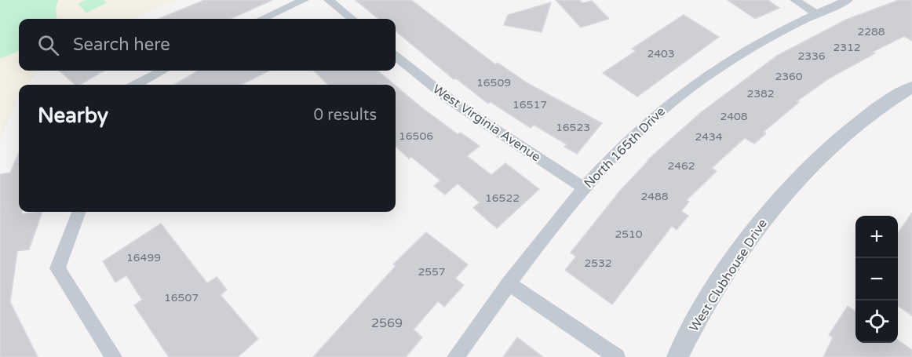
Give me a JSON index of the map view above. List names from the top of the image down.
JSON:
{
  "streets": {
    "street": ["West Virginia Avenue", "North 165th Drive", "West Clubhouse Drive"]
  },
  "crossings": [
    ["West Virginia Avenue", "North 165th Drive"]
  ],
  "house_numbers": [
    "2288",
    "2312",
    "2403",
    "2336",
    "2360",
    "16509",
    "2382",
    "16517",
    "2408",
    "16523",
    "16506",
    "2434",
    "2462",
    "2488",
    "16522",
    "2510",
    "16499",
    "2532",
    "2557",
    "16507",
    "2569"
  ],
  "page": {
    "search": "Search here",
    "heading": ["Nearby", "0 results"],
    "map_buttons": ["+", "−"]
  }
}
